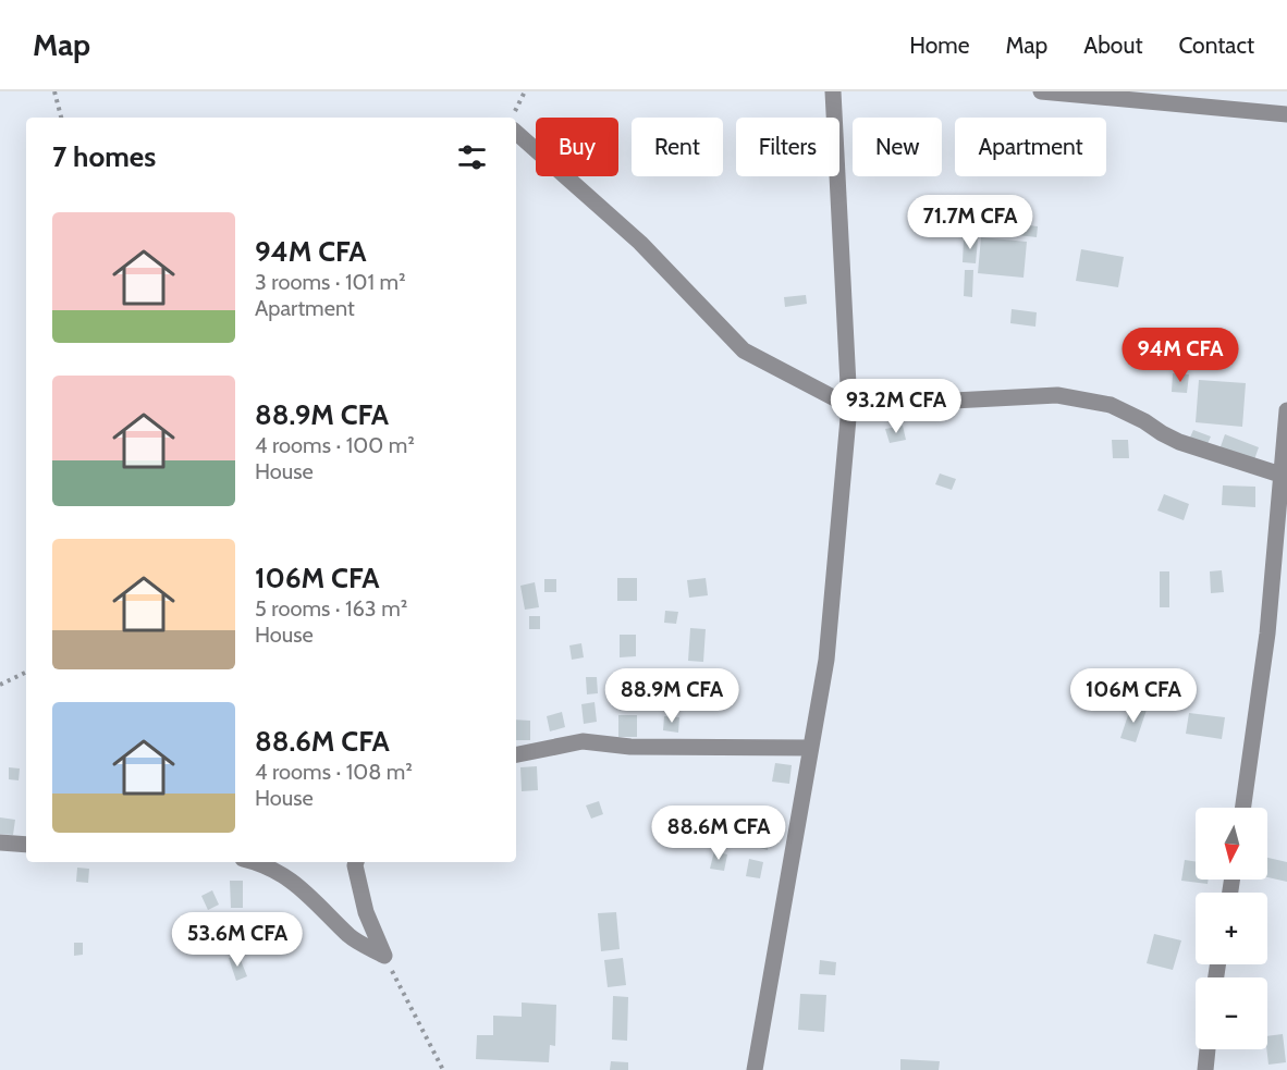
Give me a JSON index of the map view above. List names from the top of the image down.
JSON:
{
  "north": "bottom",
  "page": {
    "header": "Map",
    "nav": [
      "Home",
      "Map",
      "About",
      "Contact"
    ],
    "chip": [
      "Buy",
      "Rent",
      "Filters",
      "New",
      "Apartment"
    ],
    "heading": "7 homes",
    "price": [
      "71.7M CFA",
      "94M CFA",
      "93.2M CFA",
      "88.9M CFA",
      "106M CFA",
      "88.6M CFA",
      "53.6M CFA"
    ],
    "list": [
      {
        "name": "94M CFA",
        "note": "3 rooms · 101 m² · Apartment"
      },
      {
        "name": "88.9M CFA",
        "note": "4 rooms · 100 m² · House"
      },
      {
        "name": "106M CFA",
        "note": "5 rooms · 163 m² · House"
      },
      {
        "name": "88.6M CFA",
        "note": "4 rooms · 108 m² · House"
      }
    ],
    "map_buttons": ["+", "−"]
  }
}
